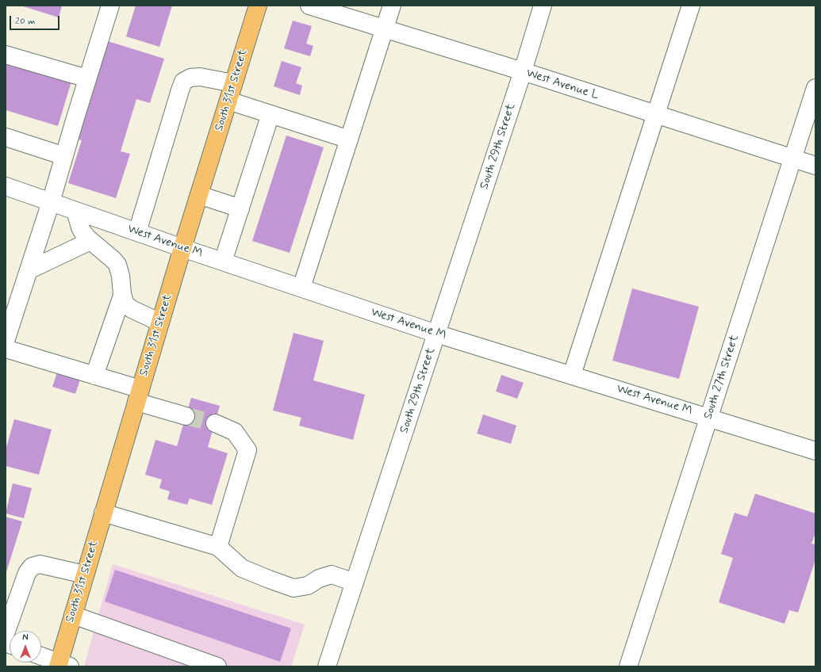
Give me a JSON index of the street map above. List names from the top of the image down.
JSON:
{
  "streets": {
    "main road": ["South 31st Street"],
    "street": [
      "West Avenue L",
      "South 29th Street",
      "West Avenue M",
      "South 27th Street"
    ]
  },
  "crossings": [
    ["West Avenue L", "South 29th Street"],
    ["West Avenue L", "South 27th Street"],
    ["South 31st Street", "West Avenue M"],
    ["South 29th Street", "West Avenue M"],
    ["West Avenue M", "South 27th Street"]
  ],
  "scale_bar": "20 m",
  "north": "top"
}
